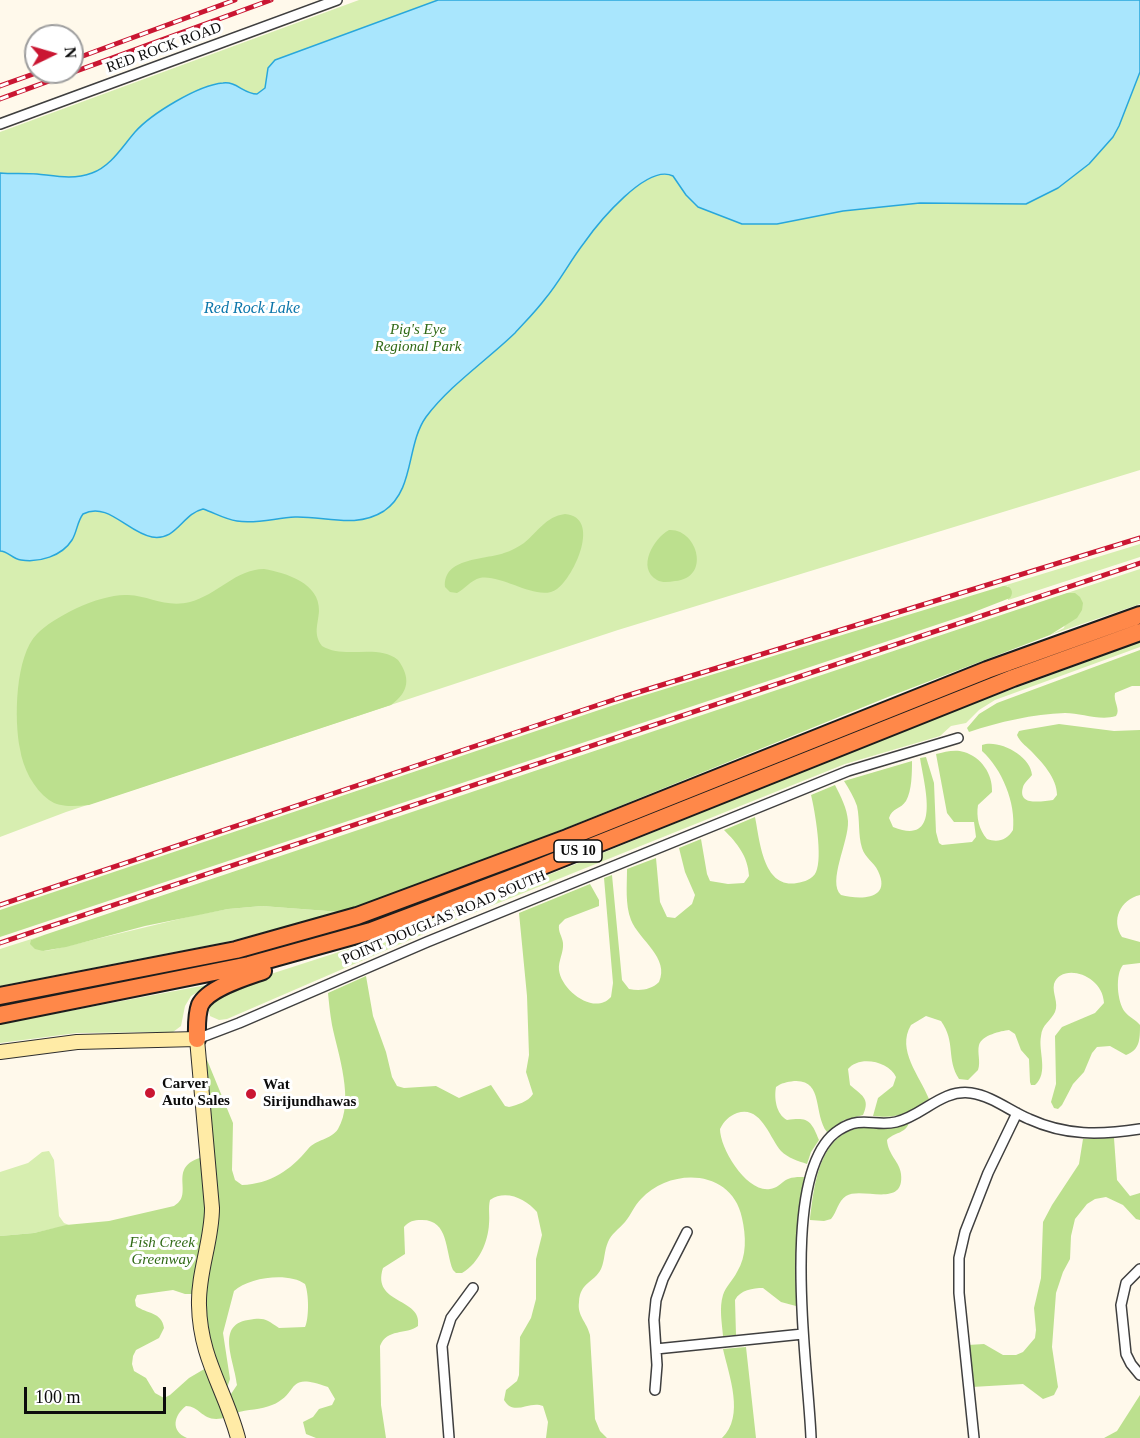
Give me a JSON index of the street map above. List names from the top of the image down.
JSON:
{
  "streets": {
    "highway": ["US 10"],
    "street": ["RED ROCK ROAD", "POINT DOUGLAS ROAD SOUTH"]
  },
  "water": ["Red Rock Lake"],
  "parks": ["Pig's Eye Regional Park", "Fish Creek Greenway"],
  "places": ["Carver Auto Sales", "Wat Sirijundhawas"],
  "scale_bar": "100 m",
  "north": "right"
}
